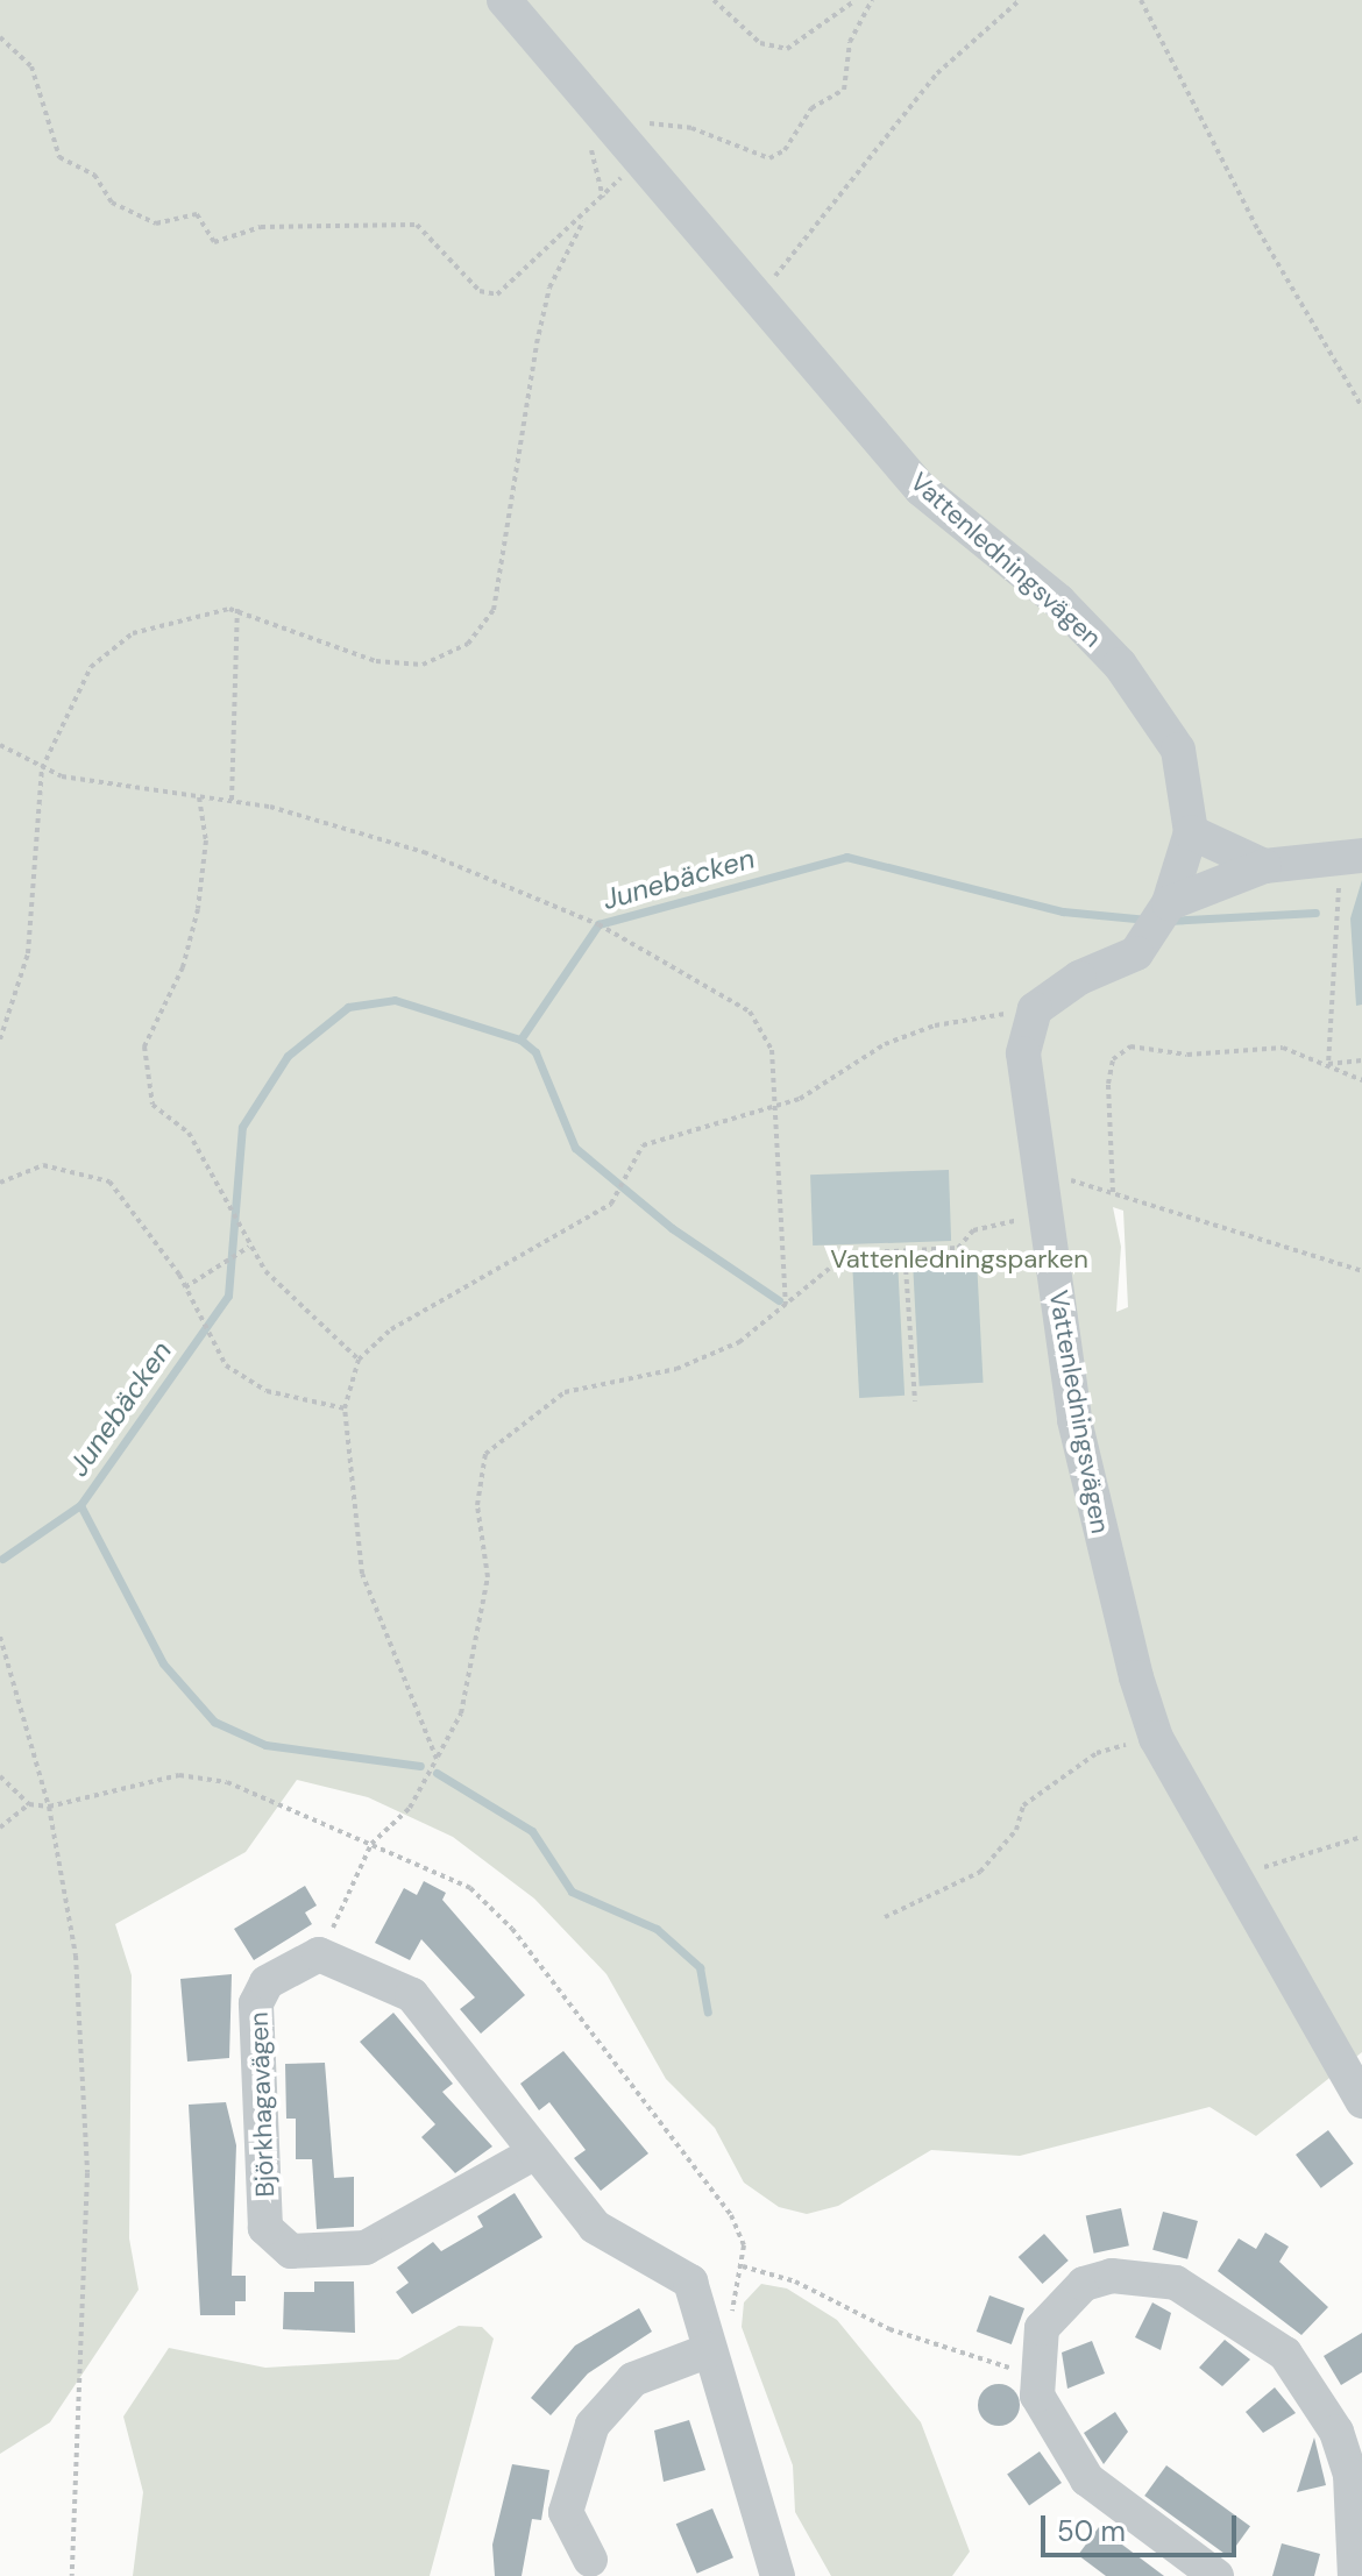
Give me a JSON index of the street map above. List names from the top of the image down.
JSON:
{
  "streets": {
    "street": ["Vattenledningsvägen", "Björkhagavägen"]
  },
  "water": ["Junebäcken"],
  "parks": ["Vattenledningsparken"],
  "scale_bar": "50 m"
}
